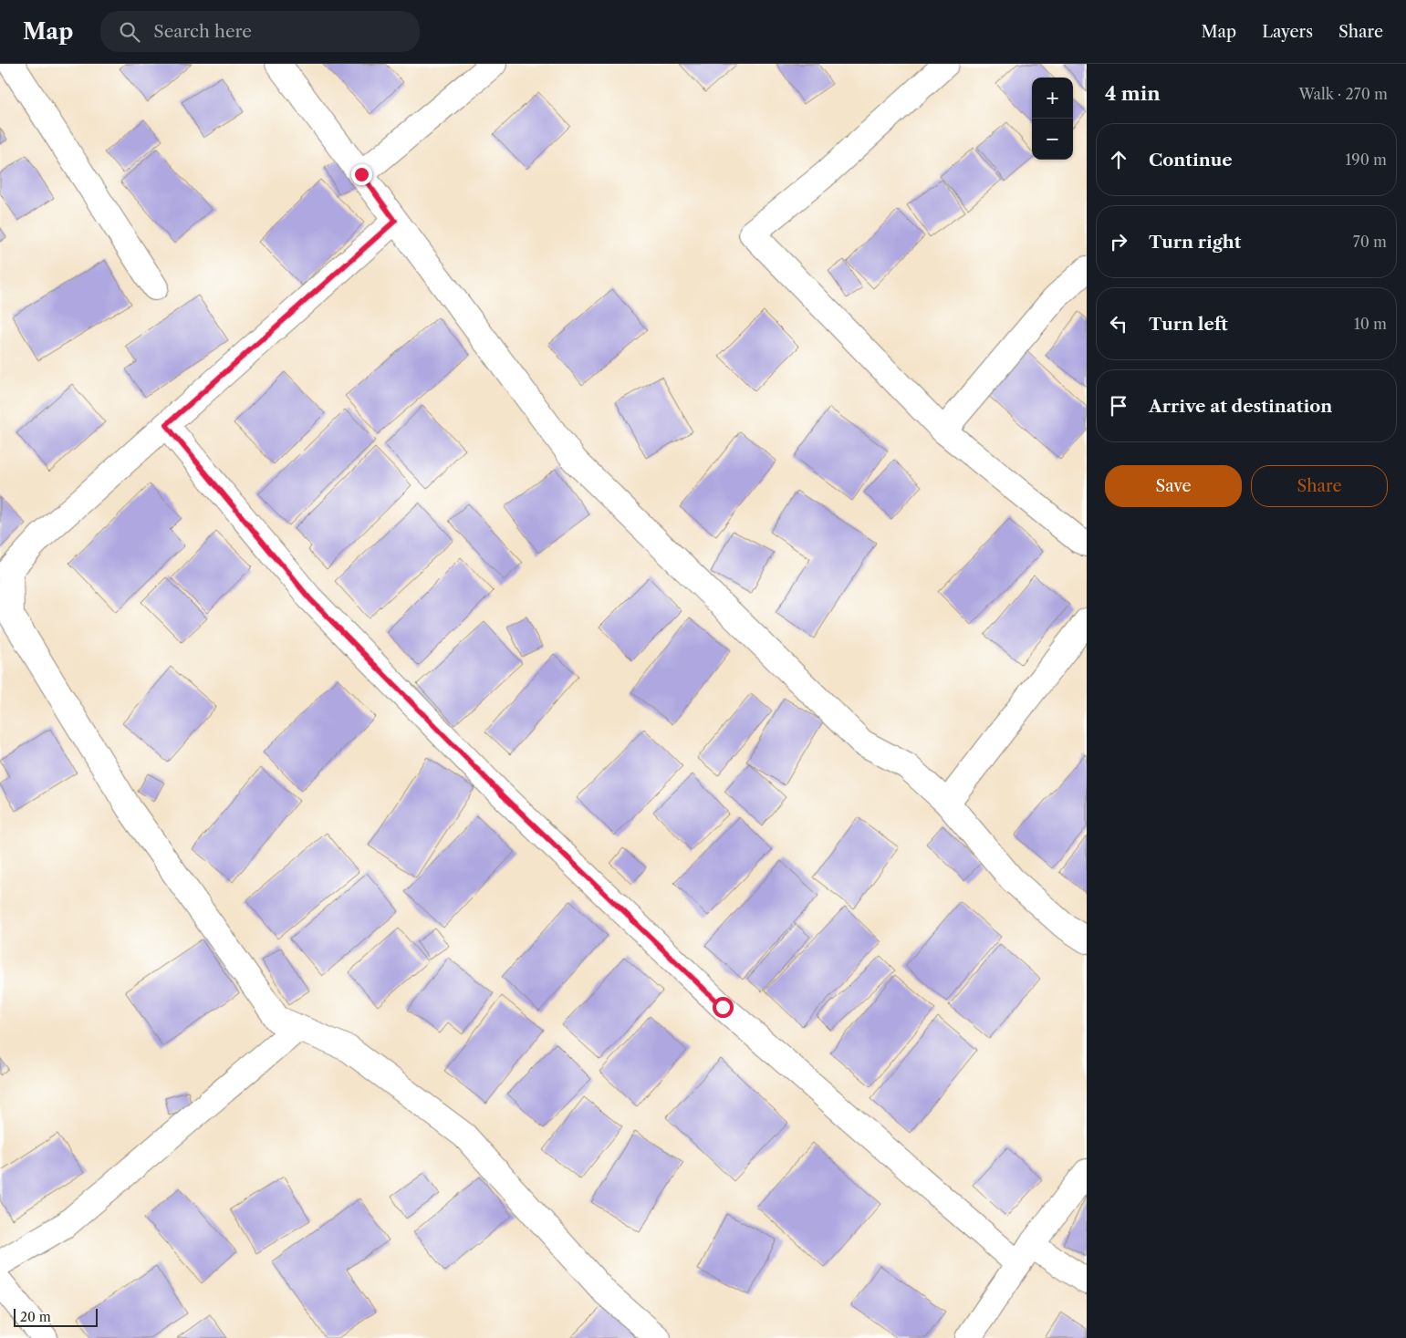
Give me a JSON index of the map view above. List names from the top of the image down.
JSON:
{
  "scale_bar": "20 m",
  "page": {
    "header": "Map",
    "search": "Search here",
    "nav": ["Map", "Layers", "Share"],
    "heading": ["4 min", "Walk · 270 m"],
    "map_buttons": ["+", "−"],
    "list": [
      ["Continue", "190 m"],
      ["Turn right", "70 m"],
      ["Turn left", "10 m"],
      "Arrive at destination"
    ],
    "buttons": ["Save", "Share"],
    "scale": "20 m"
  }
}
